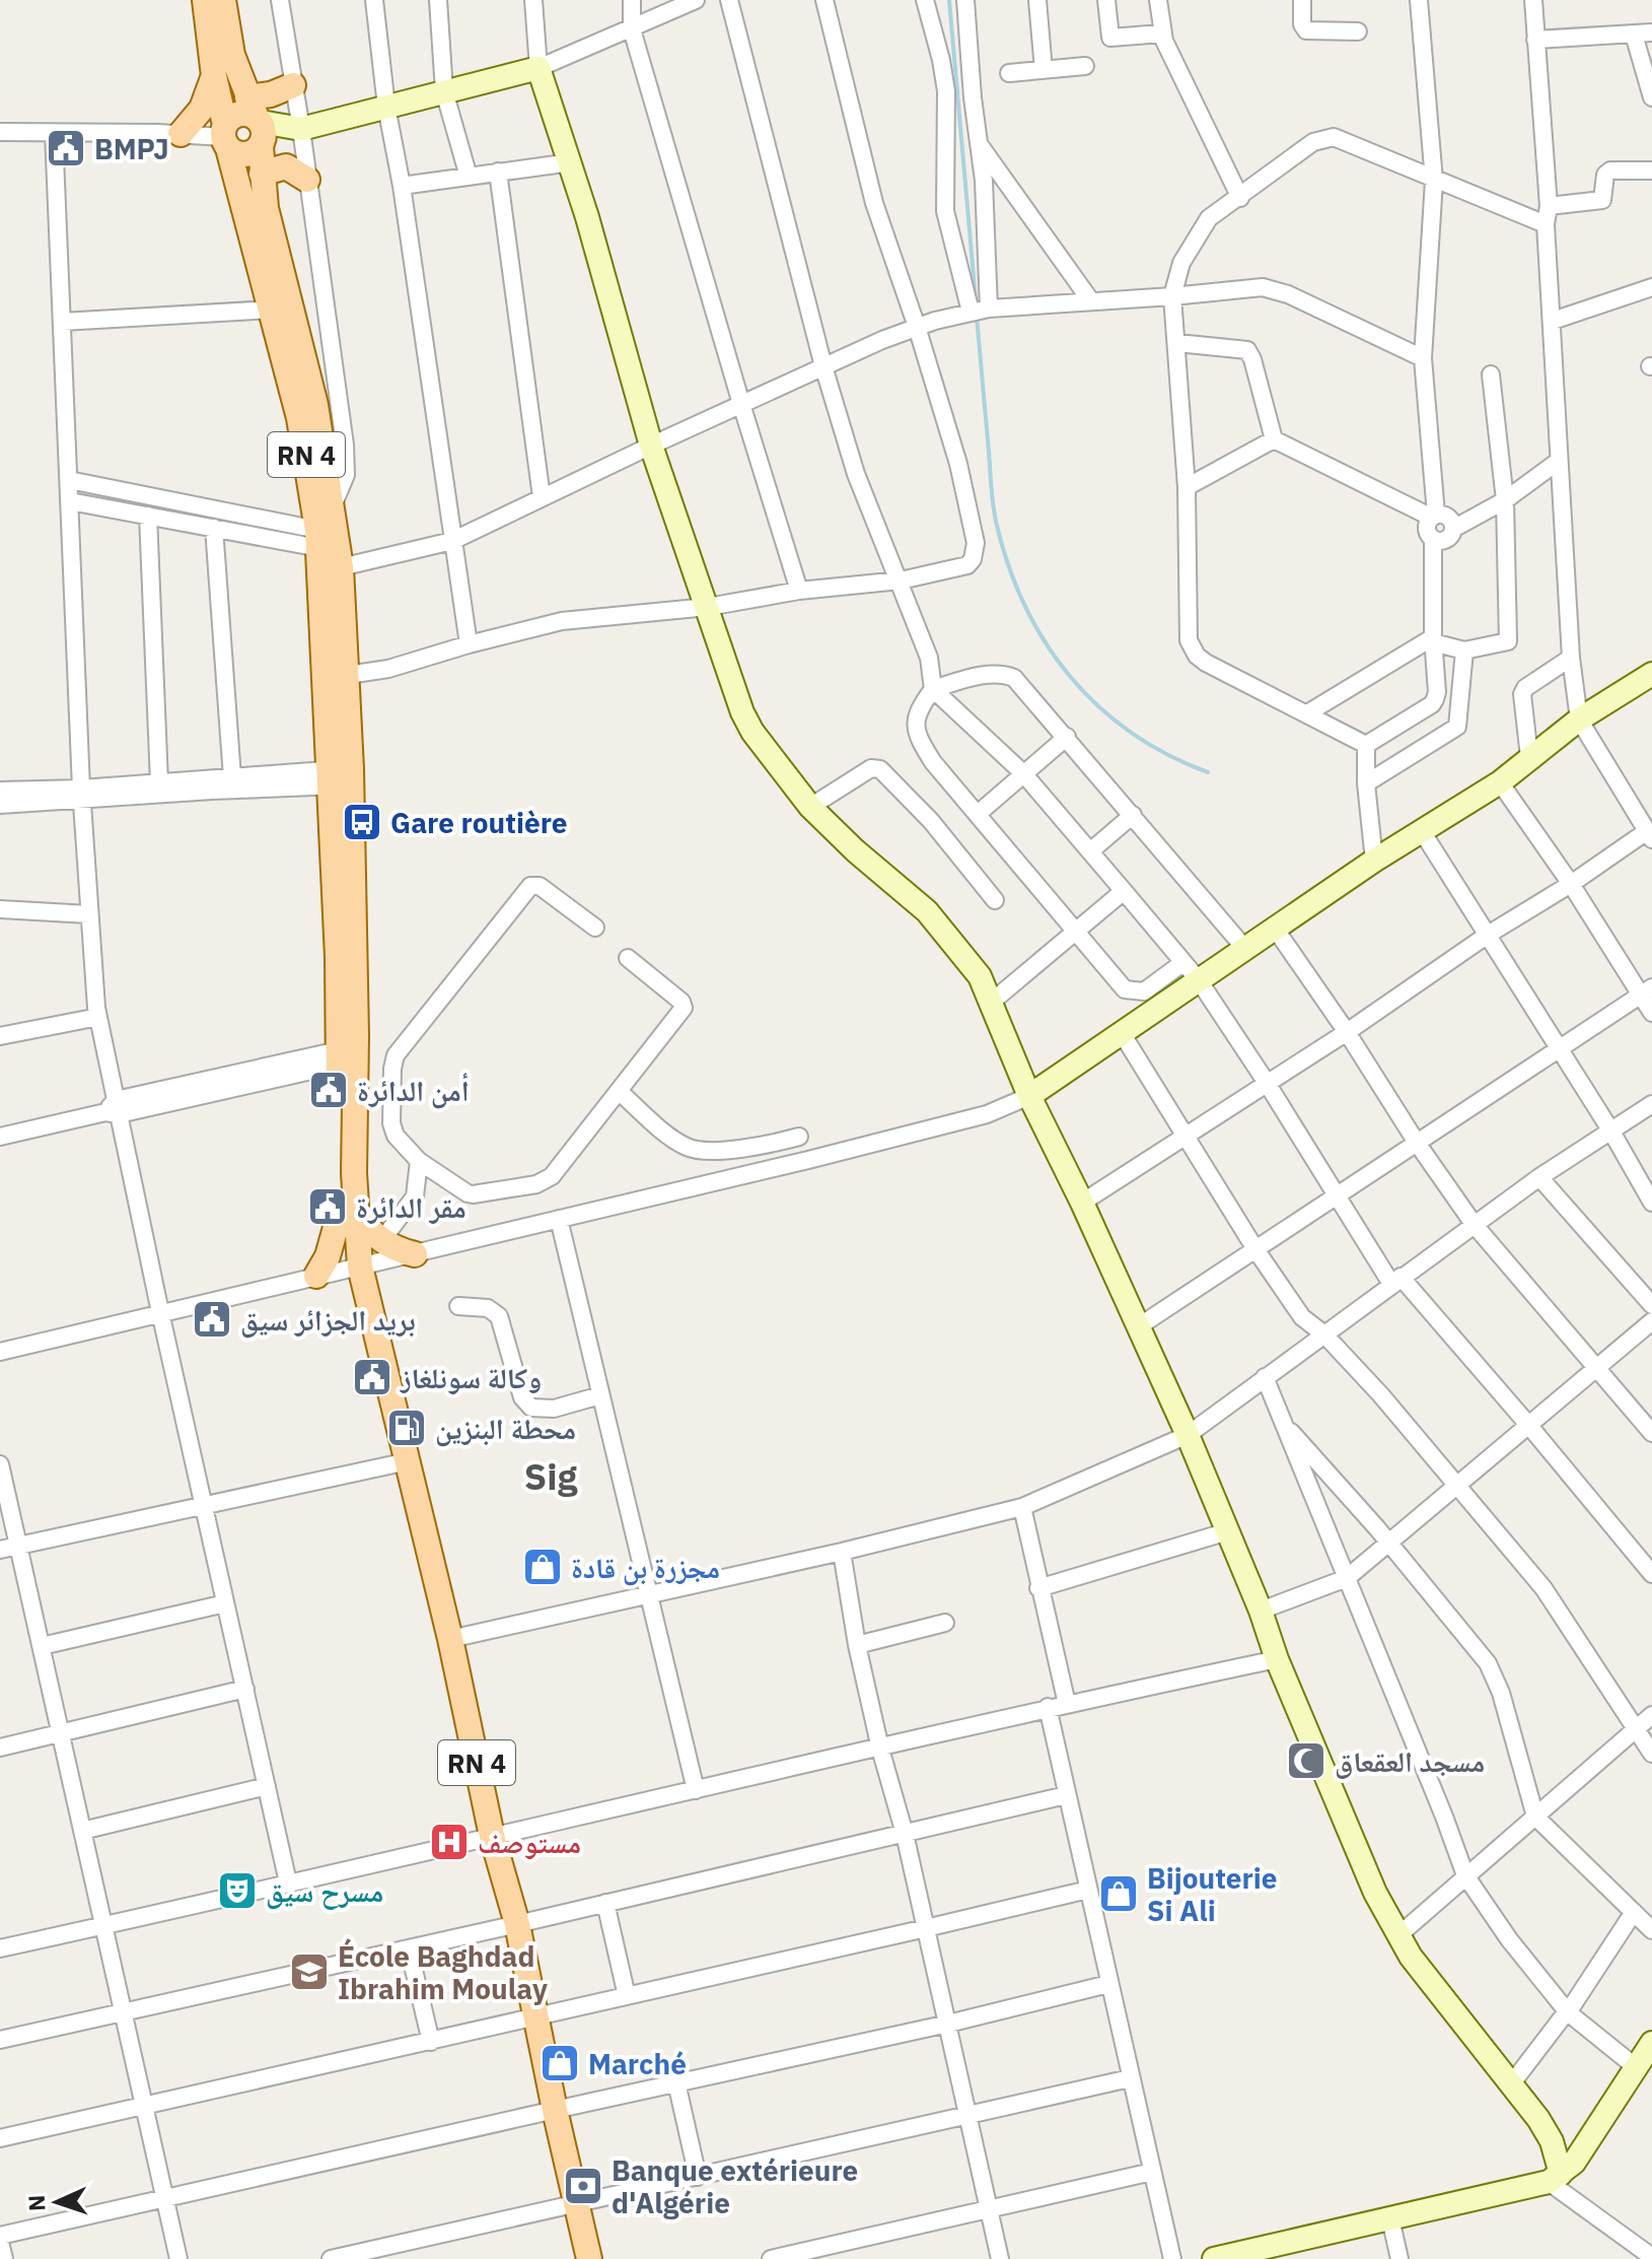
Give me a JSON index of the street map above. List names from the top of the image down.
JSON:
{
  "streets": {
    "main road": ["RN 4"]
  },
  "districts": ["Sig"],
  "places": {
    "public building": [
      "BMPJ",
      "أمن الدائرة",
      "مقر الدائرة",
      "بريد الجزائر سيق",
      "وكالة سونلغاز"
    ],
    "bus stop": ["Gare routière"],
    "fuel station": ["محطة البنزين"],
    "shop": ["مجزرة بن قادة", "Bijouterie Si Ali", "Marché"],
    "mosque": ["مسجد العقعاق"],
    "hospital": ["مستوصف"],
    "theatre": ["مسرح سيق"],
    "school or university": ["École Baghdad Ibrahim Moulay"],
    "bank": ["Banque extérieure d'Algérie"]
  },
  "north": "left"
}
